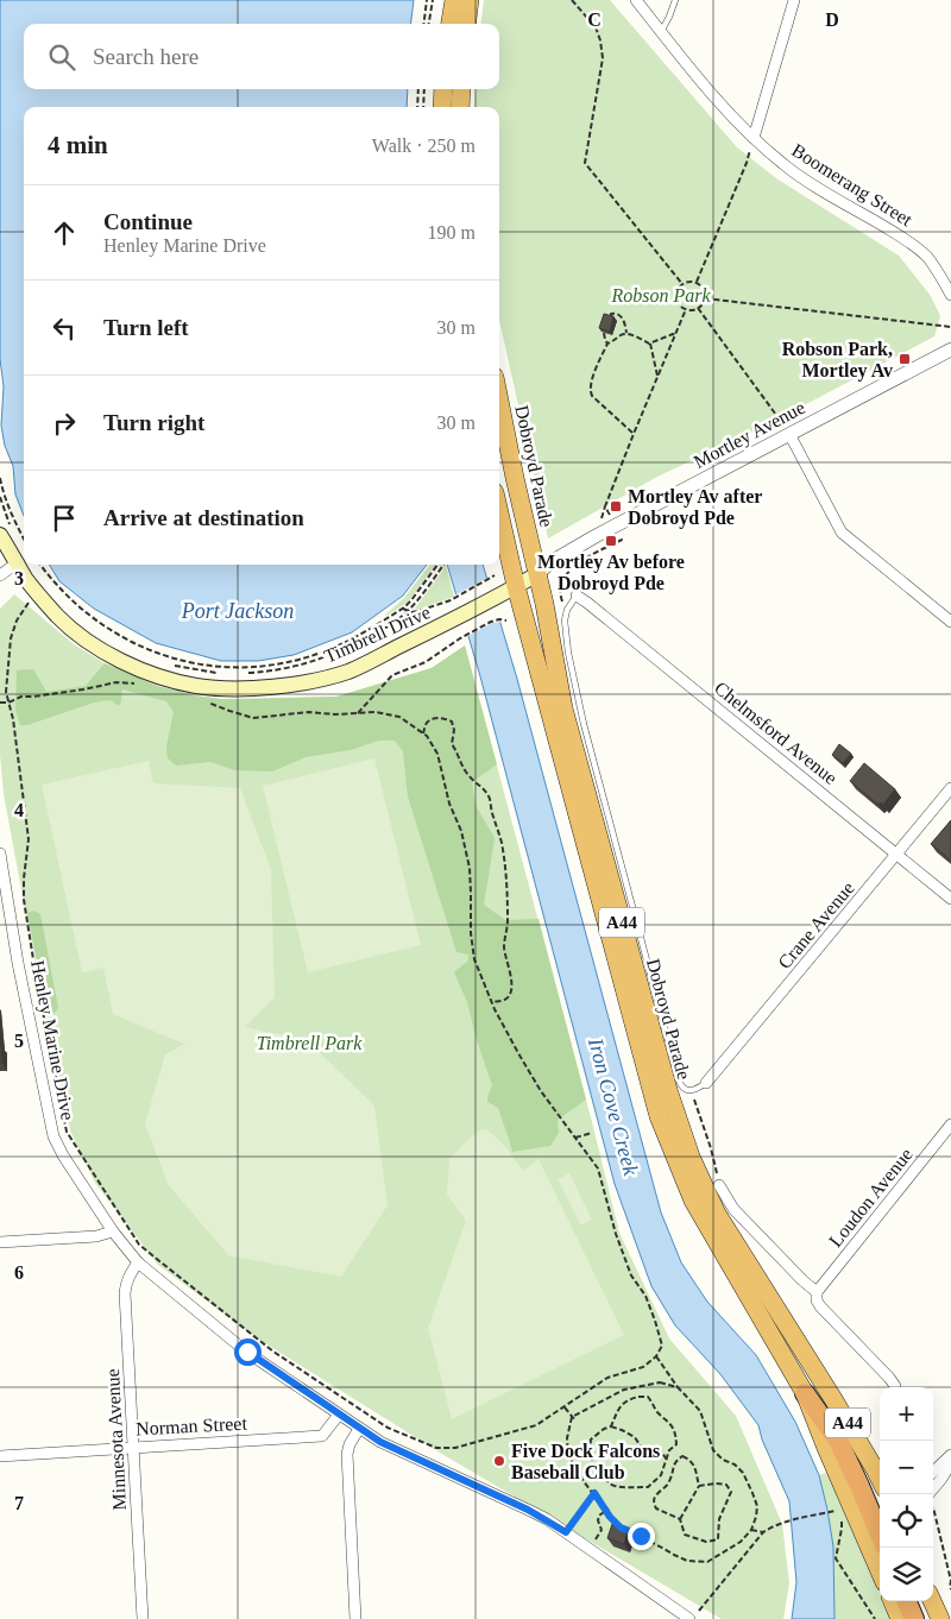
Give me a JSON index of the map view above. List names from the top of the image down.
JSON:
{
  "streets": {
    "highway": ["Dobroyd Parade", "A44"],
    "main road": ["Timbrell Drive"],
    "street": [
      "Boomerang Street",
      "Mortley Avenue",
      "Chelmsford Avenue",
      "Crane Avenue",
      "Henley Marine Drive",
      "Loudon Avenue",
      "Norman Street",
      "Minnesota Avenue"
    ]
  },
  "crossings": [
    ["Mortley Avenue", "Dobroyd Parade"],
    ["Mortley Avenue", "Timbrell Drive"],
    ["Dobroyd Parade", "Timbrell Drive"],
    ["Dobroyd Parade", "Chelmsford Avenue"],
    ["Dobroyd Parade", "Crane Avenue"],
    ["Chelmsford Avenue", "Crane Avenue"],
    ["Henley Marine Drive", "Norman Street"],
    ["Henley Marine Drive", "Minnesota Avenue"],
    ["Norman Street", "Minnesota Avenue"]
  ],
  "water": ["Port Jackson", "Iron Cove Creek"],
  "parks": ["Robson Park", "Timbrell Park"],
  "places": {
    "transit": ["Robson Park, Mortley Av", "Mortley Av after Dobroyd Pde", "Mortley Av before Dobroyd Pde"],
    "other": ["Five Dock Falcons Baseball Club"]
  },
  "page": {
    "search": "Search here",
    "heading": ["4 min", "Walk · 250 m"],
    "list": [
      ["Continue", "Henley Marine Drive", "190 m"],
      ["Turn left", "30 m"],
      ["Turn right", "30 m"],
      "Arrive at destination"
    ],
    "map_buttons": ["+", "−"]
  },
  "grid": {
    "columns": ["C", "D"],
    "rows": [
      "3",
      "4",
      "5",
      "6",
      "7"
    ]
  }
}
